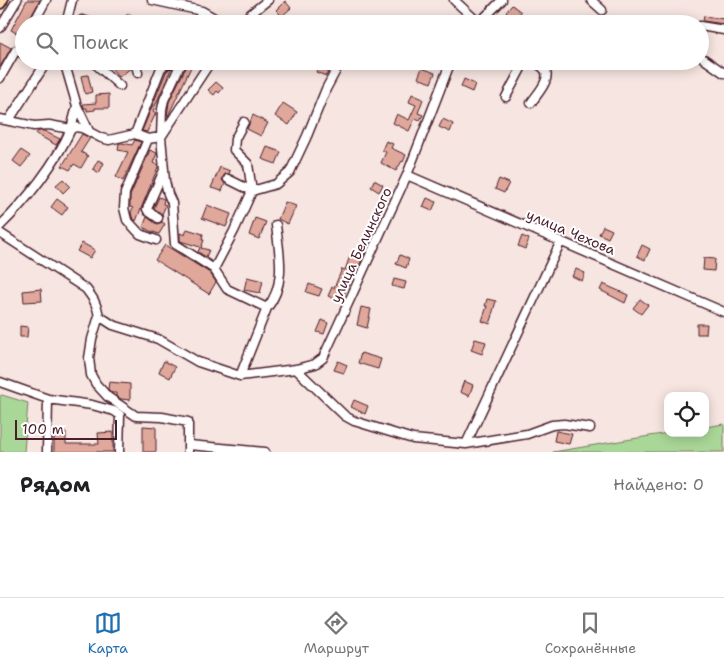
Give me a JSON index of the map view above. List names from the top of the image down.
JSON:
{
  "streets": {
    "street": ["улица Чехова", "улица Белинского"]
  },
  "crossings": [
    ["улица Чехова", "улица Белинского"]
  ],
  "scale_bar": "100 m",
  "page": {
    "search": "Поиск",
    "scale": "100 m",
    "heading": ["Рядом", "Найдено: 0"],
    "nav": ["Карта", "Маршрут", "Сохранённые"]
  }
}
